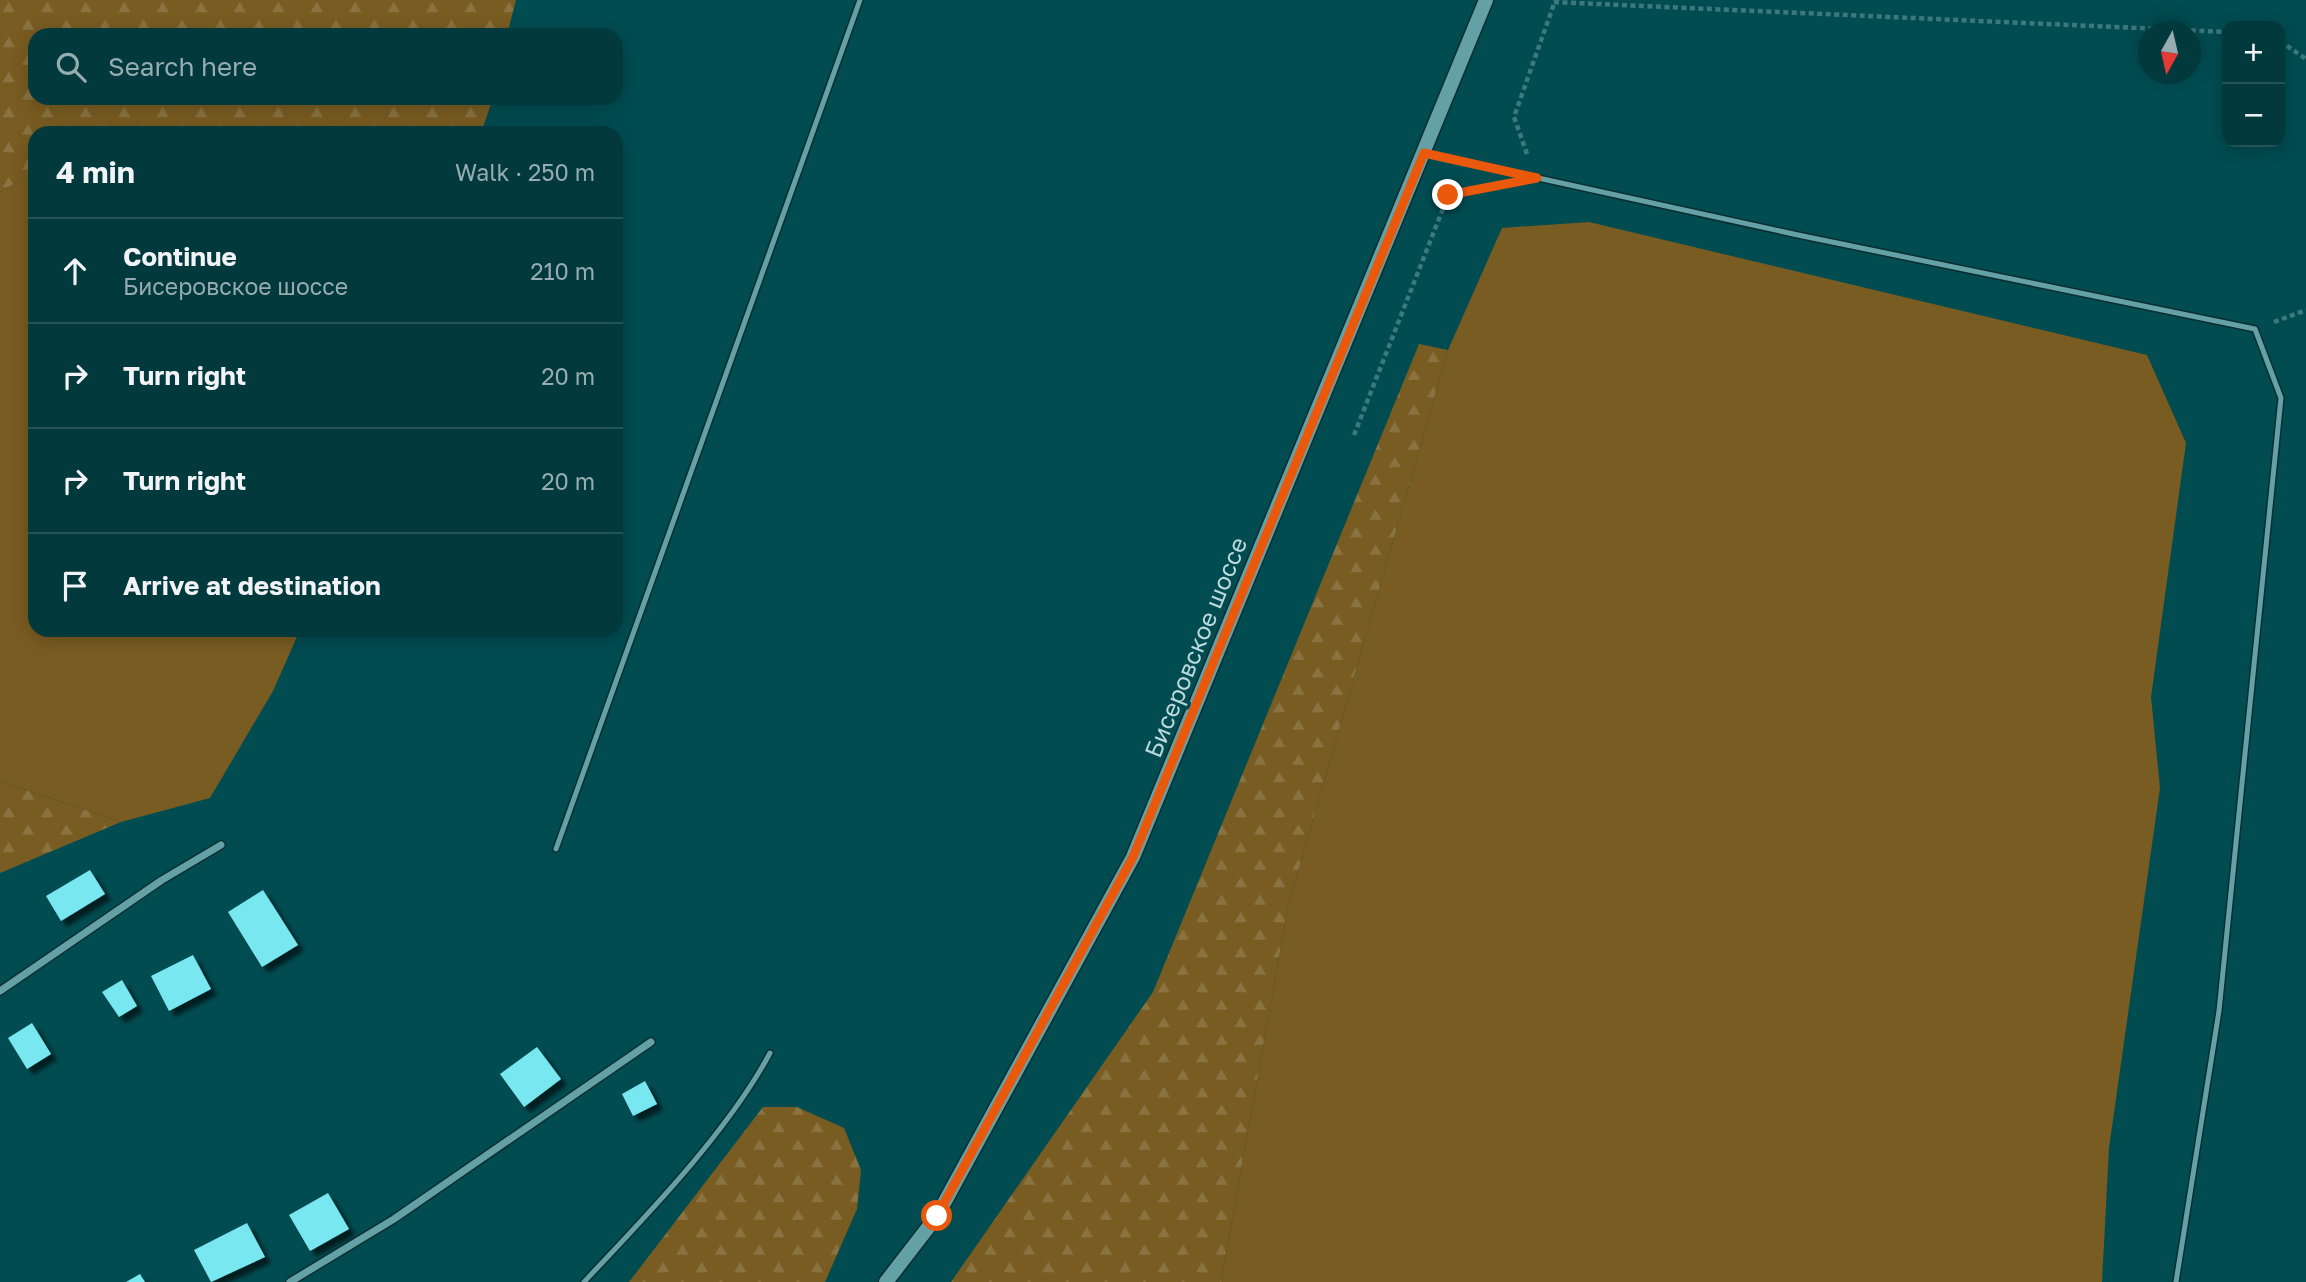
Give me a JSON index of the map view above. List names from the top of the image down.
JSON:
{
  "streets": {
    "main road": ["Бисеровское шоссе"]
  },
  "north": "bottom",
  "page": {
    "map_buttons": ["+", "−"],
    "search": "Search here",
    "heading": ["4 min", "Walk · 250 m"],
    "list": [
      ["Continue", "Бисеровское шоссе", "210 m"],
      ["Turn right", "20 m"],
      ["Turn right", "20 m"],
      "Arrive at destination"
    ]
  }
}
